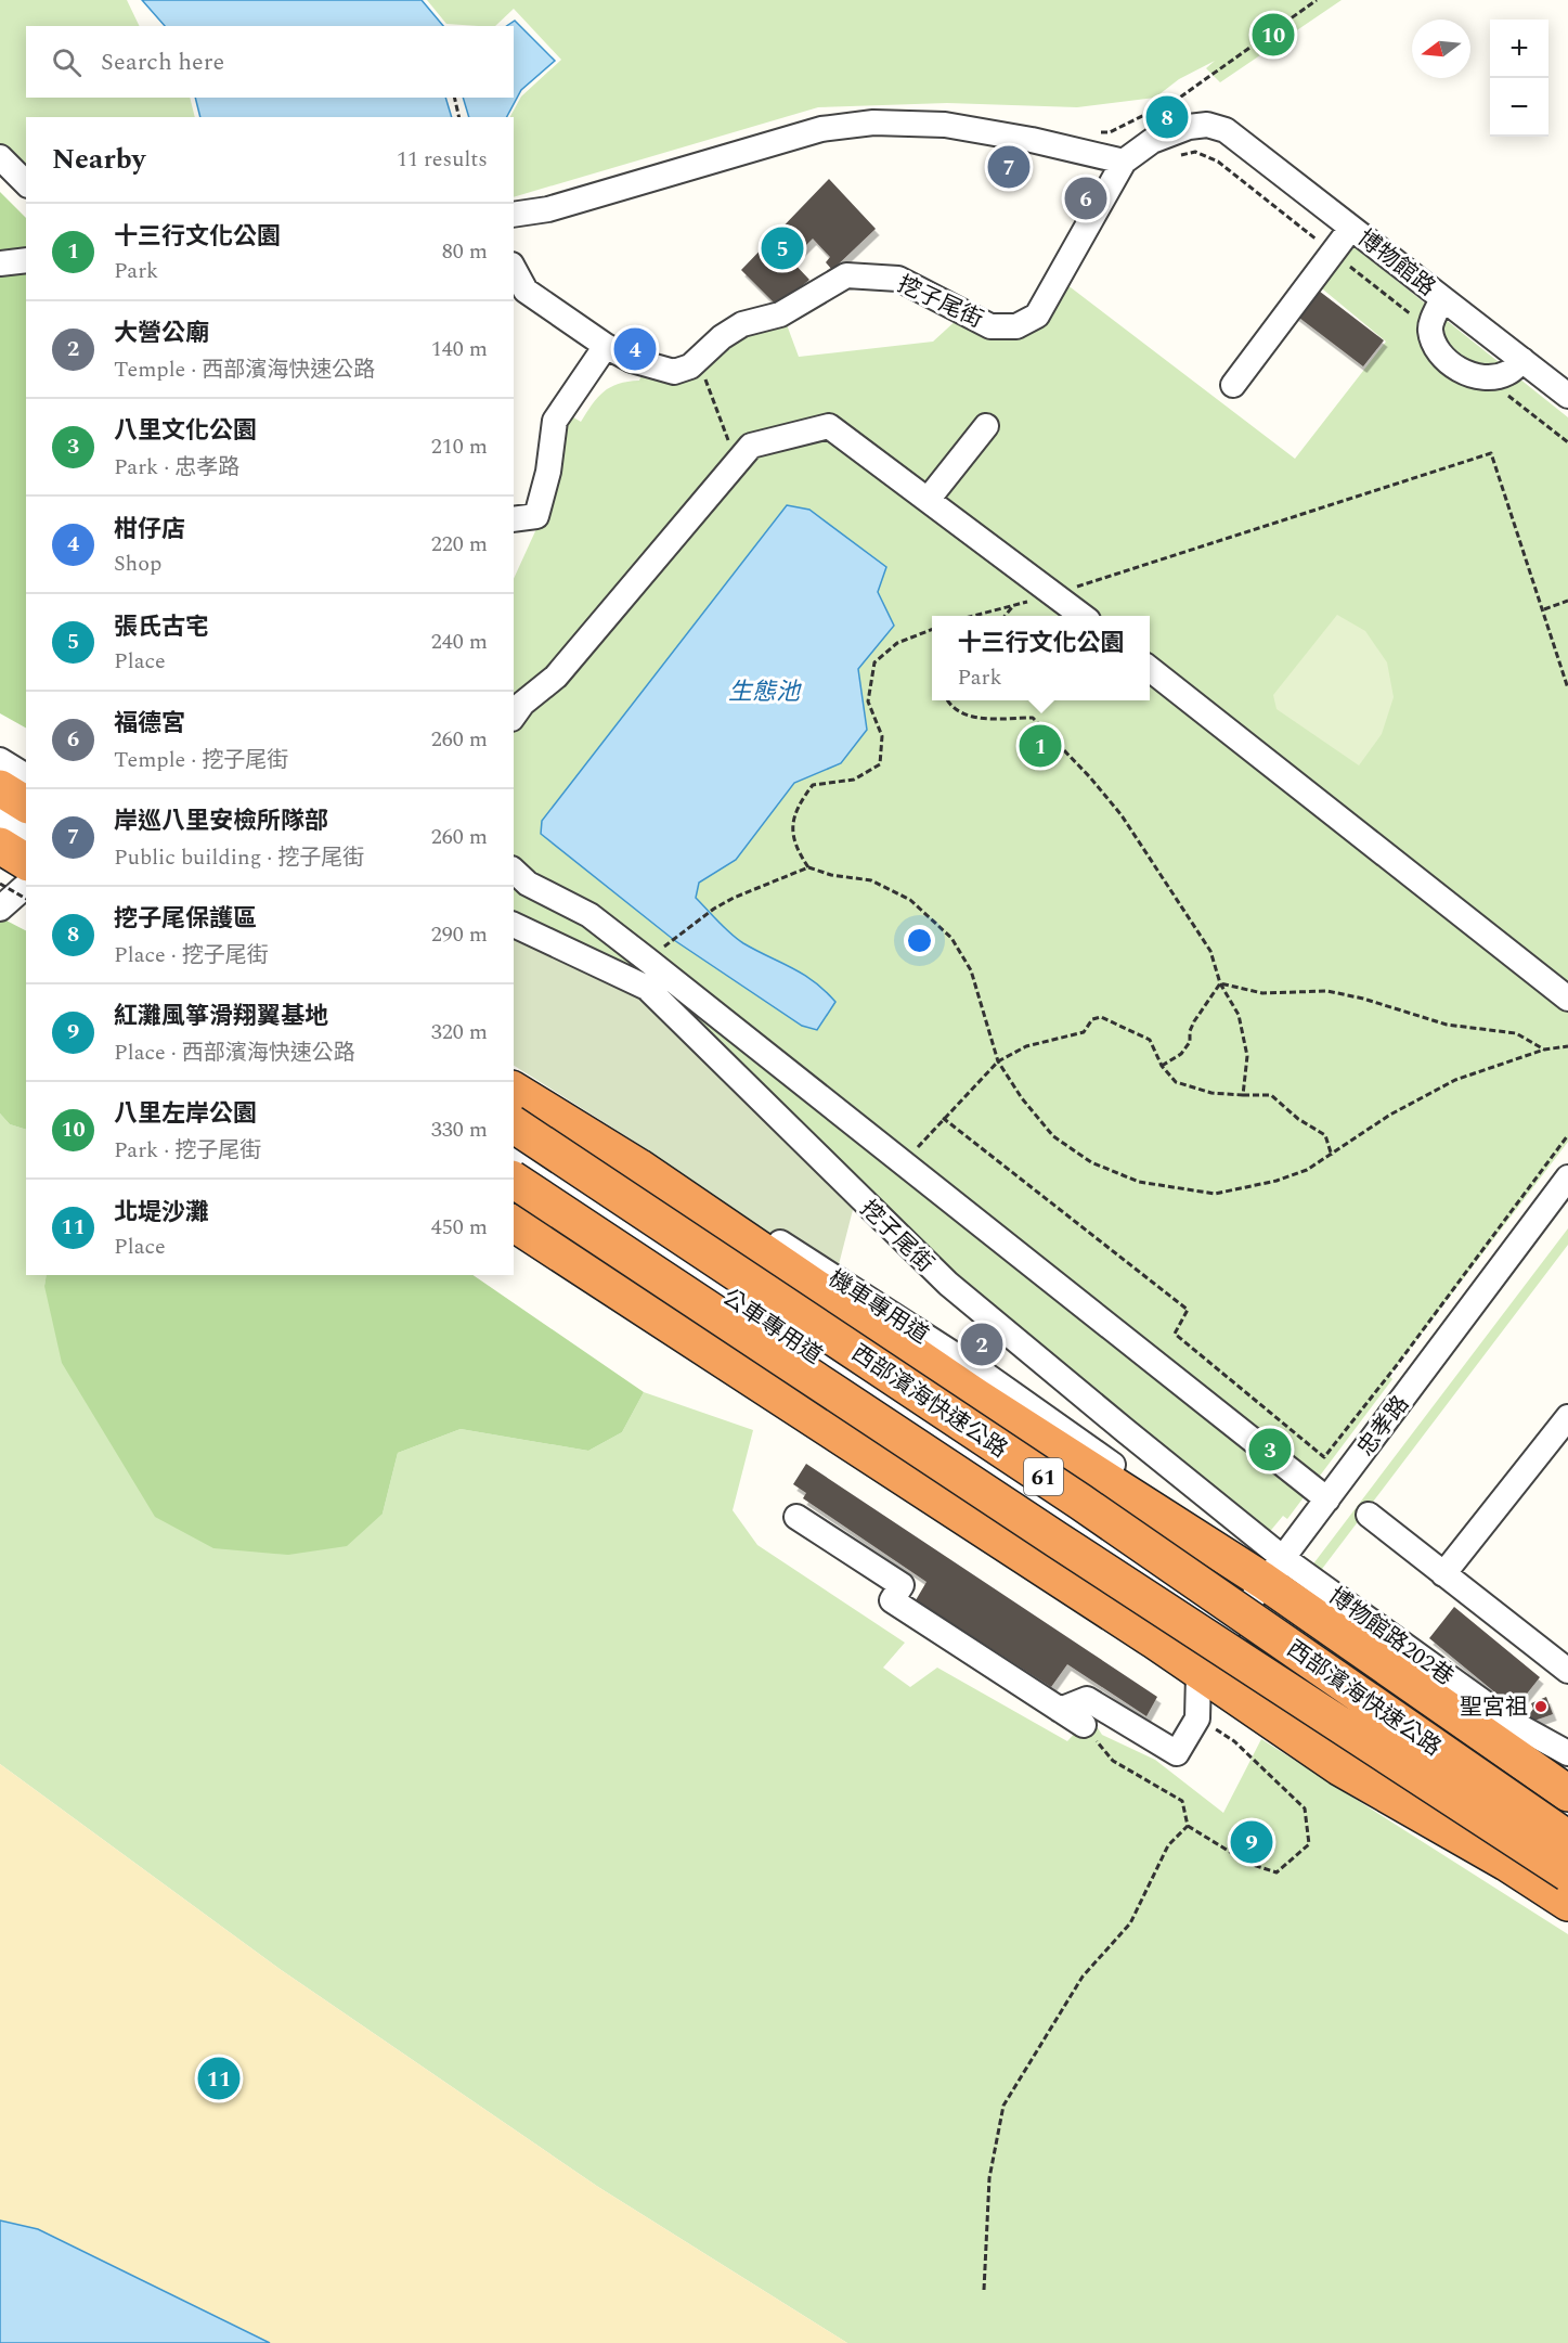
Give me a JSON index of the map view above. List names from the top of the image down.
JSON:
{
  "streets": {
    "highway": ["西部濱海快速公路", "61"],
    "street": [
      "博物館路",
      "挖子尾街",
      "機車專用道",
      "公車專用道",
      "忠孝路"
    ]
  },
  "crossings": [
    ["博物館路", "挖子尾街"],
    ["挖子尾街", "忠孝路"],
    ["公車專用道", "忠孝路"]
  ],
  "water": ["生態池"],
  "places": ["聖宮祖"],
  "north": "left",
  "page": {
    "pins": [
      "10",
      "8",
      "7",
      "6",
      "5",
      "4",
      "1",
      "2",
      "3",
      "9",
      "11"
    ],
    "map_buttons": ["+", "−"],
    "search": "Search here",
    "heading": ["Nearby", "11 results"],
    "list": [
      {
        "mark": "1",
        "name": "十三行文化公園",
        "note": "Park",
        "value": "80 m"
      },
      {
        "mark": "2",
        "name": "大營公廟",
        "note": "Temple · 西部濱海快速公路",
        "value": "140 m"
      },
      {
        "mark": "3",
        "name": "八里文化公園",
        "note": "Park · 忠孝路",
        "value": "210 m"
      },
      {
        "mark": "4",
        "name": "柑仔店",
        "note": "Shop",
        "value": "220 m"
      },
      {
        "mark": "5",
        "name": "張氏古宅",
        "note": "Place",
        "value": "240 m"
      },
      {
        "mark": "6",
        "name": "福德宮",
        "note": "Temple · 挖子尾街",
        "value": "260 m"
      },
      {
        "mark": "7",
        "name": "岸巡八里安檢所隊部",
        "note": "Public building · 挖子尾街",
        "value": "260 m"
      },
      {
        "mark": "8",
        "name": "挖子尾保護區",
        "note": "Place · 挖子尾街",
        "value": "290 m"
      },
      {
        "mark": "9",
        "name": "紅灘風箏滑翔翼基地",
        "note": "Place · 西部濱海快速公路",
        "value": "320 m"
      },
      {
        "mark": "10",
        "name": "八里左岸公園",
        "note": "Park · 挖子尾街",
        "value": "330 m"
      },
      {
        "mark": "11",
        "name": "北堤沙灘",
        "note": "Place",
        "value": "450 m"
      }
    ],
    "popup": ["十三行文化公園", "Park"]
  }
}
